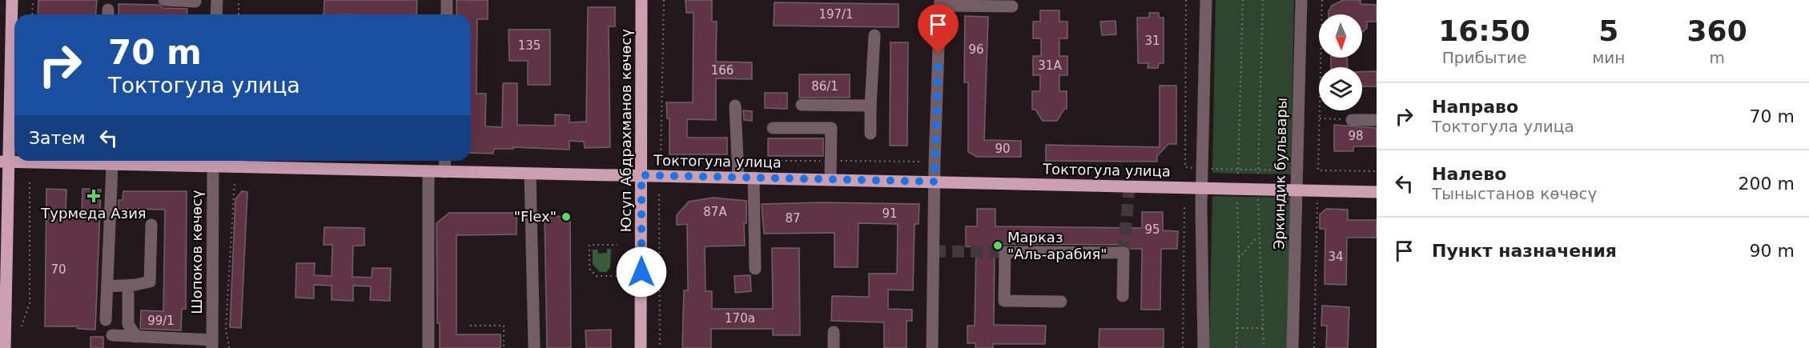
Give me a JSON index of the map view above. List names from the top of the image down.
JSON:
{
  "streets": {
    "main road": ["Юсуп Абдрахманов көчөсү", "Токтогула улица"],
    "street": ["Эркиндик бульвары", "Шопоков көчөсү"]
  },
  "crossings": [
    ["Юсуп Абдрахманов көчөсү", "Токтогула улица"],
    ["Токтогула улица", "Эркиндик бульвары"],
    ["Токтогула улица", "Шопоков көчөсү"]
  ],
  "places": {
    "health": ["Турмеда Азия"],
    "other": ["\"Flex\"", "Марказ \"Аль-арабия\""]
  },
  "house_numbers": [
    "197/1",
    "31",
    "135",
    "96",
    "31А",
    "166",
    "86/1",
    "98",
    "90",
    "87А",
    "91",
    "87",
    "95",
    "34",
    "70",
    "170а",
    "99/1"
  ],
  "north": "bottom",
  "page": {
    "eta": [
      "16:50",
      "Прибытие",
      "5",
      "мин",
      "360",
      "m"
    ],
    "turn": ["70 m", "Токтогула улица"],
    "list": [
      {
        "name": "Направо",
        "note": "Токтогула улица",
        "value": "70 m"
      },
      {
        "name": "Налево",
        "note": "Тыныстанов көчөсү",
        "value": "200 m"
      },
      {
        "name": "Пункт назначения",
        "value": "90 m"
      }
    ],
    "then": "Затем"
  }
}
